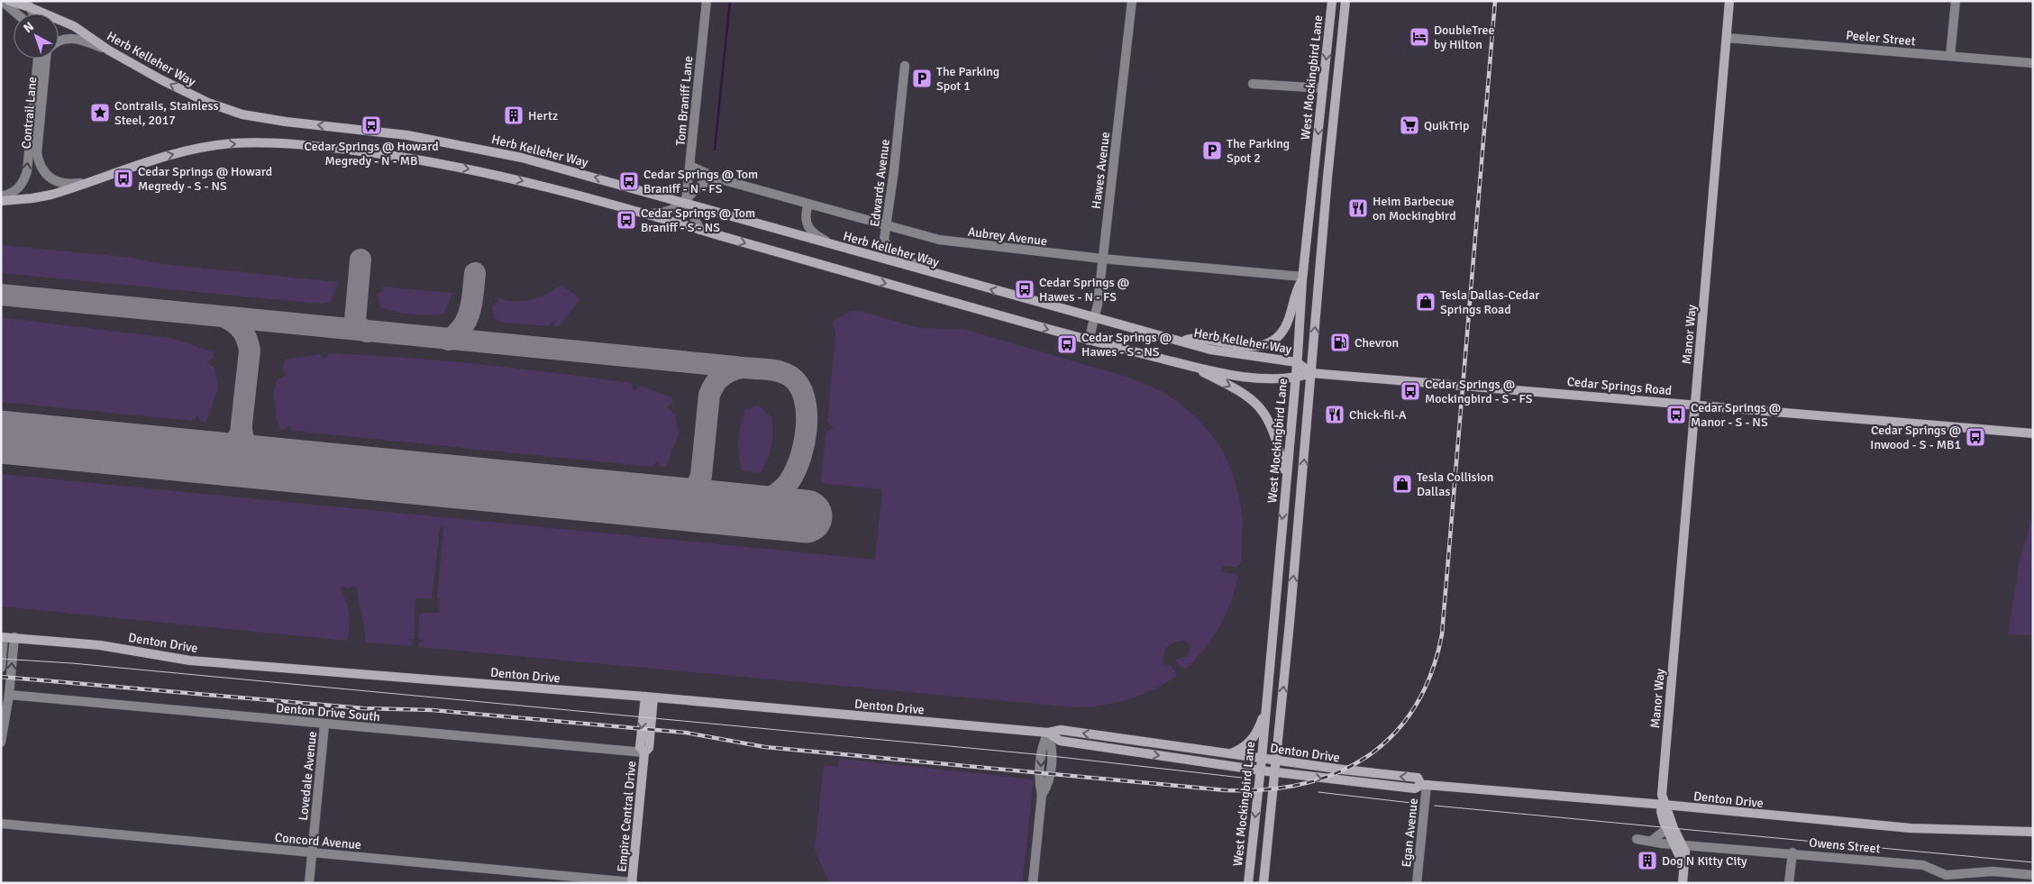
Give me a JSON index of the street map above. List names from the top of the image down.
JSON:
{
  "streets": {
    "main road": [
      "Herb Kelleher Way",
      "West Mockingbird Lane",
      "Manor Way",
      "Cedar Springs Road",
      "Denton Drive",
      "Empire Central Drive"
    ],
    "street": [
      "Peeler Street",
      "Tom Braniff Lane",
      "Contrail Lane",
      "Hawes Avenue",
      "Edwards Avenue",
      "Aubrey Avenue",
      "Denton Drive South",
      "Lovedale Avenue",
      "Egan Avenue",
      "Concord Avenue",
      "Owens Street"
    ]
  },
  "crossings": [
    ["Peeler Street", "Manor Way"],
    ["Herb Kelleher Way", "West Mockingbird Lane"],
    ["Herb Kelleher Way", "Tom Braniff Lane"],
    ["Herb Kelleher Way", "Hawes Avenue"],
    ["Herb Kelleher Way", "Edwards Avenue"],
    ["Herb Kelleher Way", "Cedar Springs Road"],
    ["West Mockingbird Lane", "Aubrey Avenue"],
    ["West Mockingbird Lane", "Cedar Springs Road"],
    ["West Mockingbird Lane", "Denton Drive"],
    ["Tom Braniff Lane", "Aubrey Avenue"],
    ["Hawes Avenue", "Aubrey Avenue"],
    ["Edwards Avenue", "Aubrey Avenue"],
    ["Manor Way", "Cedar Springs Road"],
    ["Manor Way", "Denton Drive"],
    ["Manor Way", "Owens Street"],
    ["Denton Drive", "Empire Central Drive"],
    ["Denton Drive", "Egan Avenue"],
    ["Denton Drive South", "Lovedale Avenue"],
    ["Denton Drive South", "Empire Central Drive"],
    ["Lovedale Avenue", "Concord Avenue"],
    ["Empire Central Drive", "Concord Avenue"]
  ],
  "one_way": ["Contrail Lane"],
  "places": {
    "hotel": ["DoubleTree by Hilton"],
    "parking": ["The Parking Spot 1", "The Parking Spot 2"],
    "place": ["Contrails, Stainless Steel, 2017"],
    "building": ["Hertz", "Dog N Kitty City"],
    "bus stop": [
      "Cedar Springs @ Howard Megredy - N - MB",
      "Cedar Springs @ Howard Megredy - S - NS",
      "Cedar Springs @ Tom Braniff - N - FS",
      "Cedar Springs @ Tom Braniff - S - NS",
      "Cedar Springs @ Hawes - N - FS",
      "Cedar Springs @ Hawes - S - NS",
      "Cedar Springs @ Mockingbird - S - FS",
      "Cedar Springs @ Manor - S - NS",
      "Cedar Springs @ Inwood - S - MB1"
    ],
    "supermarket": ["QuikTrip"],
    "restaurant": ["Heim Barbecue on Mockingbird", "Chick-fil-A"],
    "shop": ["Tesla Dallas-Cedar Springs Road", "Tesla Collision Dallas"],
    "fuel station": ["Chevron"]
  },
  "north": "top left"
}
